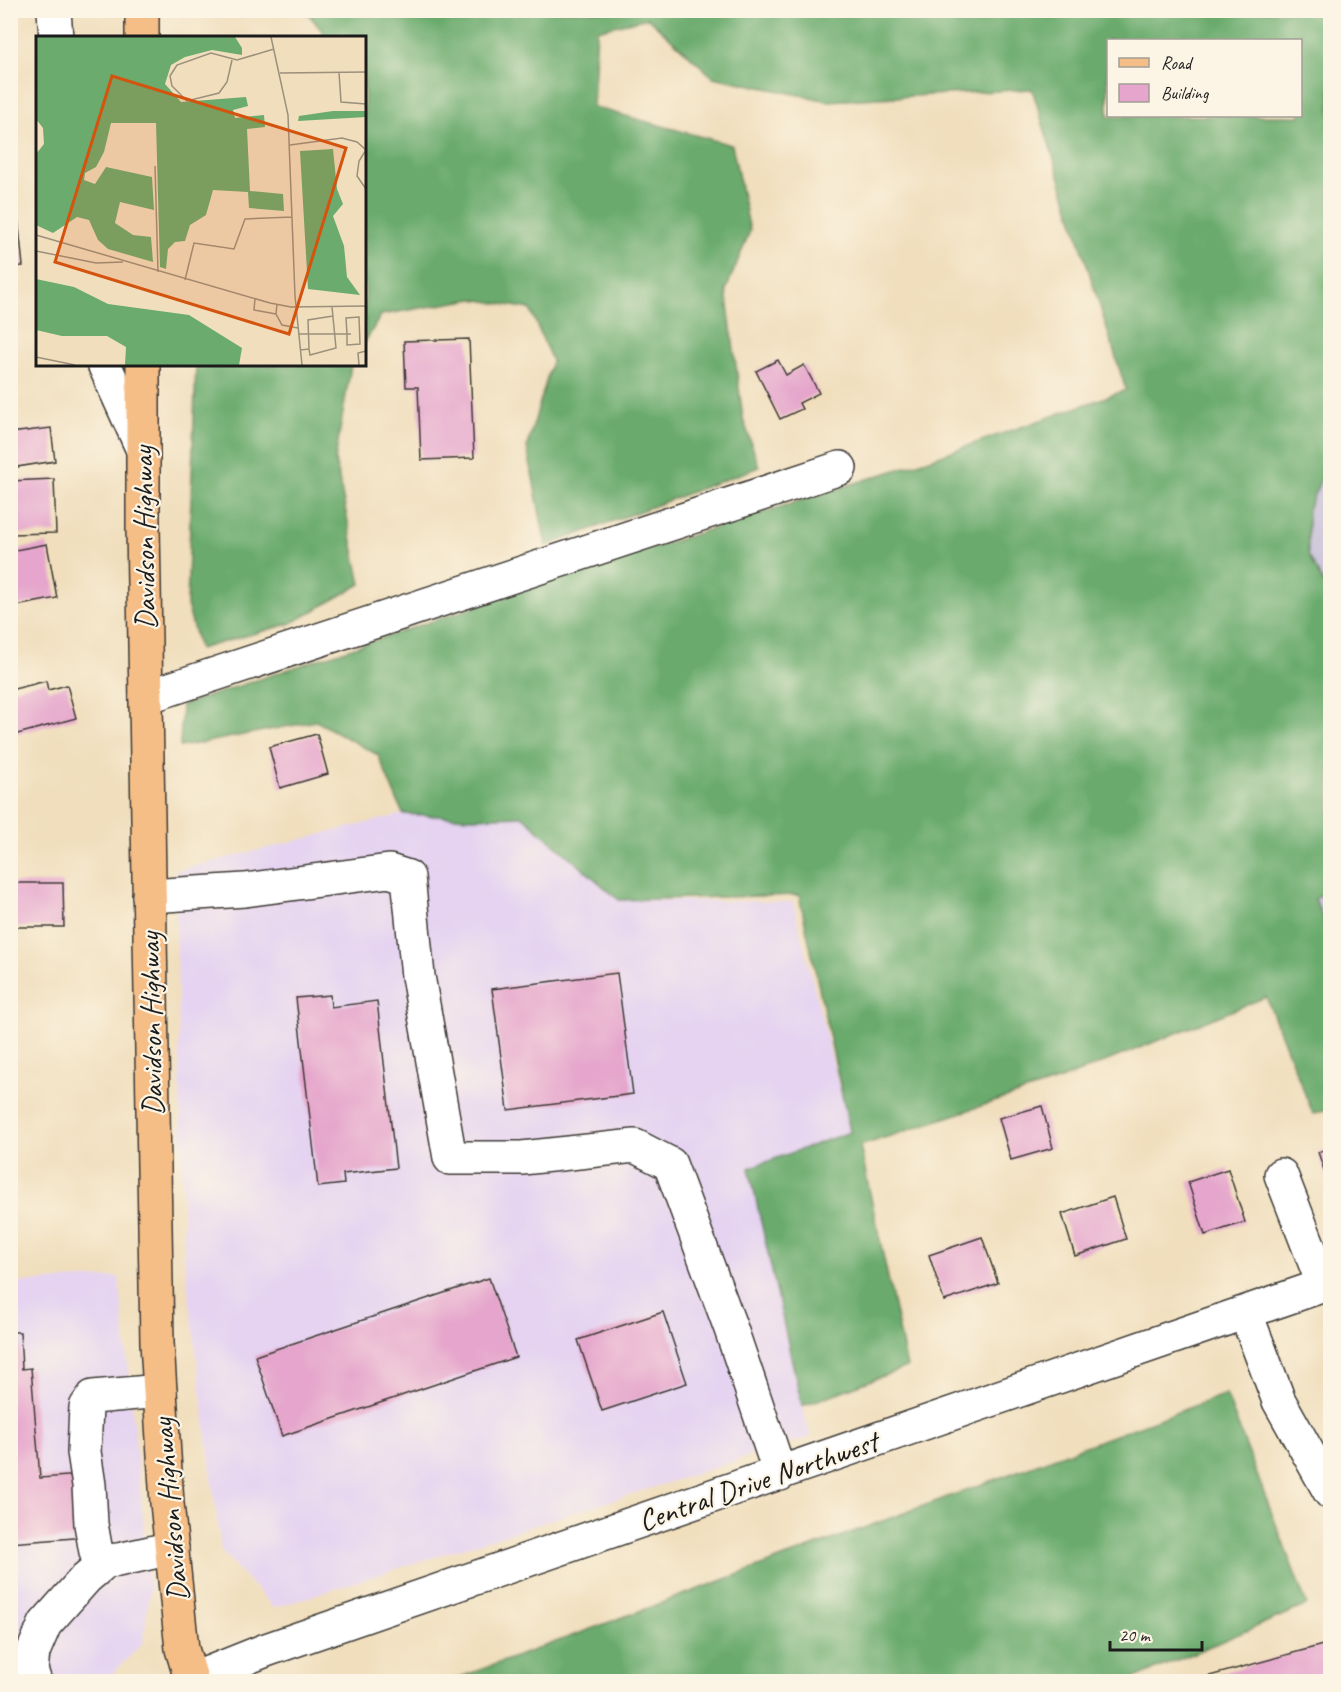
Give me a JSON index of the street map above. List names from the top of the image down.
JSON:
{
  "streets": {
    "main road": ["Davidson Highway"],
    "street": ["Central Drive Northwest"]
  },
  "crossings": [
    ["Davidson Highway", "Central Drive Northwest"]
  ],
  "legend": ["Road", "Building"],
  "scale_bar": "20 m"
}
